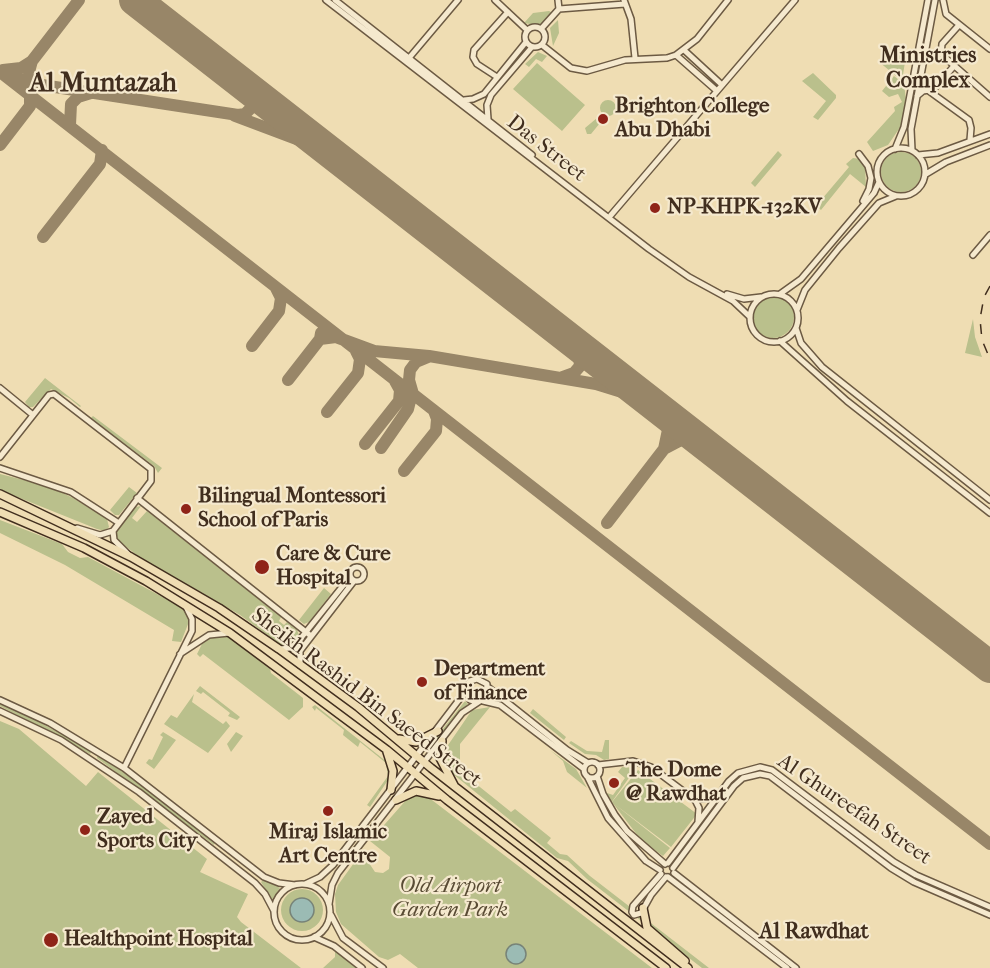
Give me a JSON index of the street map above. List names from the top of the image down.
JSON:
{
  "streets": {
    "main road": ["Sheikh Rashid Bin Saeed Street"],
    "street": ["Das Street", "Al Ghureefah Street"]
  },
  "districts": ["Ministries Complex", "Al Muntazah", "Al Rawdhat"],
  "parks": ["Old Airport Garden Park"],
  "places": [
    "Brighton College Abu Dhabi",
    "NP-KHPK-132KV",
    "Bilingual Montessori School of Paris",
    "Care & Cure Hospital",
    "Department of Finance",
    "The Dome @ Rawdhat",
    "Miraj Islamic Art Centre",
    "Zayed Sports City",
    "Healthpoint Hospital"
  ]
}
